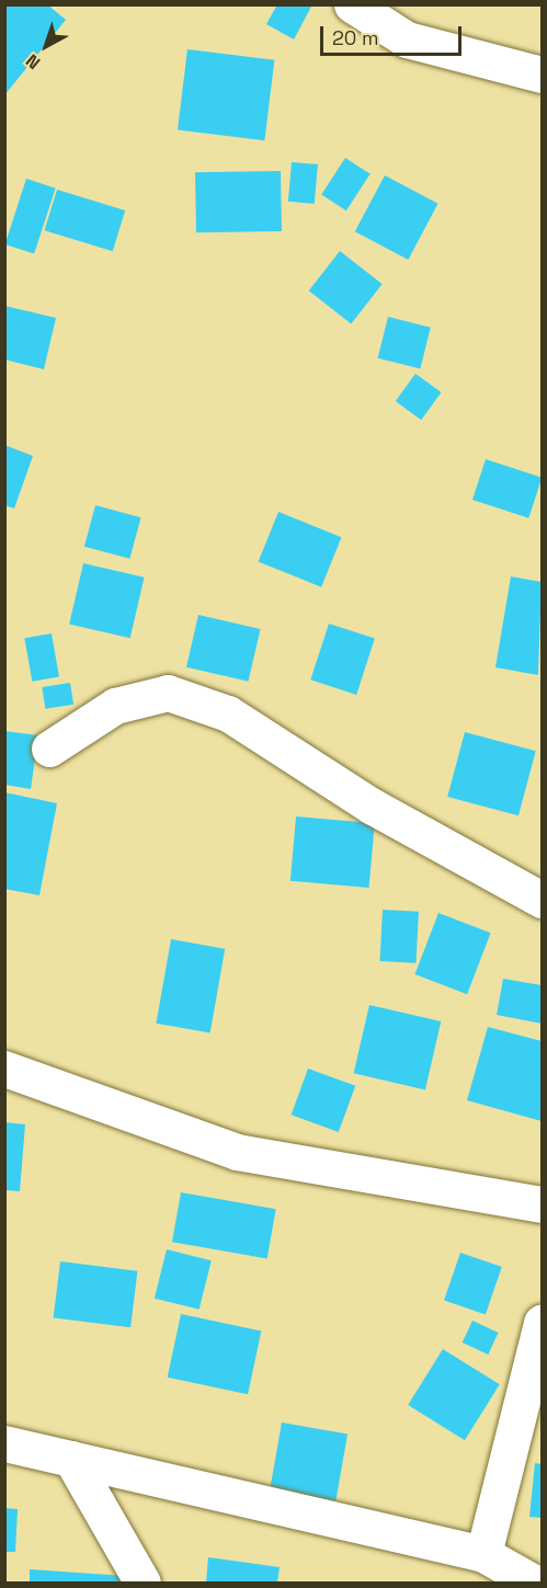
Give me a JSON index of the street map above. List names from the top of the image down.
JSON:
{
  "scale_bar": "20 m",
  "north": "bottom left"
}
